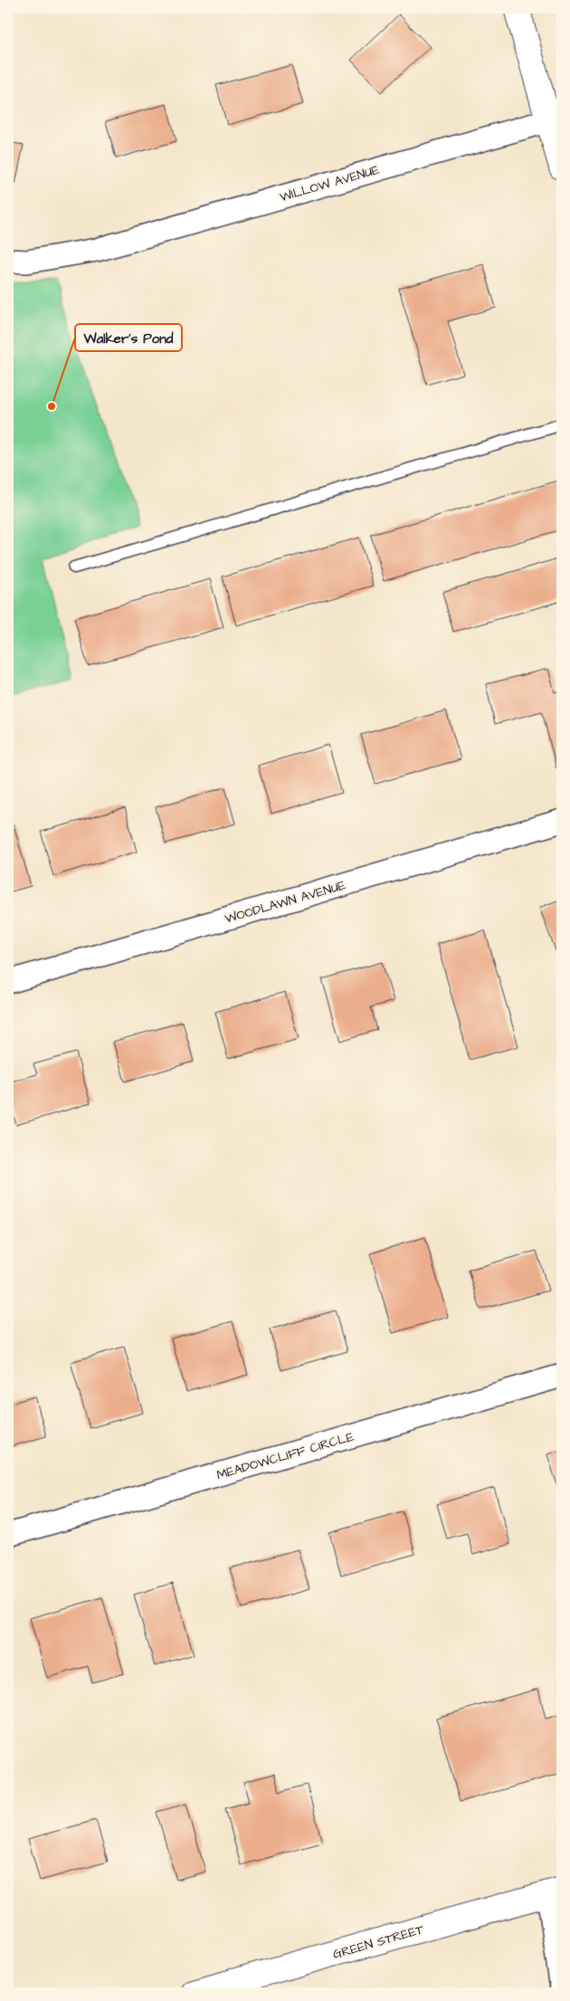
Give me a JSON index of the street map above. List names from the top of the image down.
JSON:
{
  "streets": {
    "street": [
      "WILLOW AVENUE",
      "WOODLAWN AVENUE",
      "MEADOWCLIFF CIRCLE",
      "GREEN STREET"
    ]
  },
  "places": ["Walker's Pond"]
}
